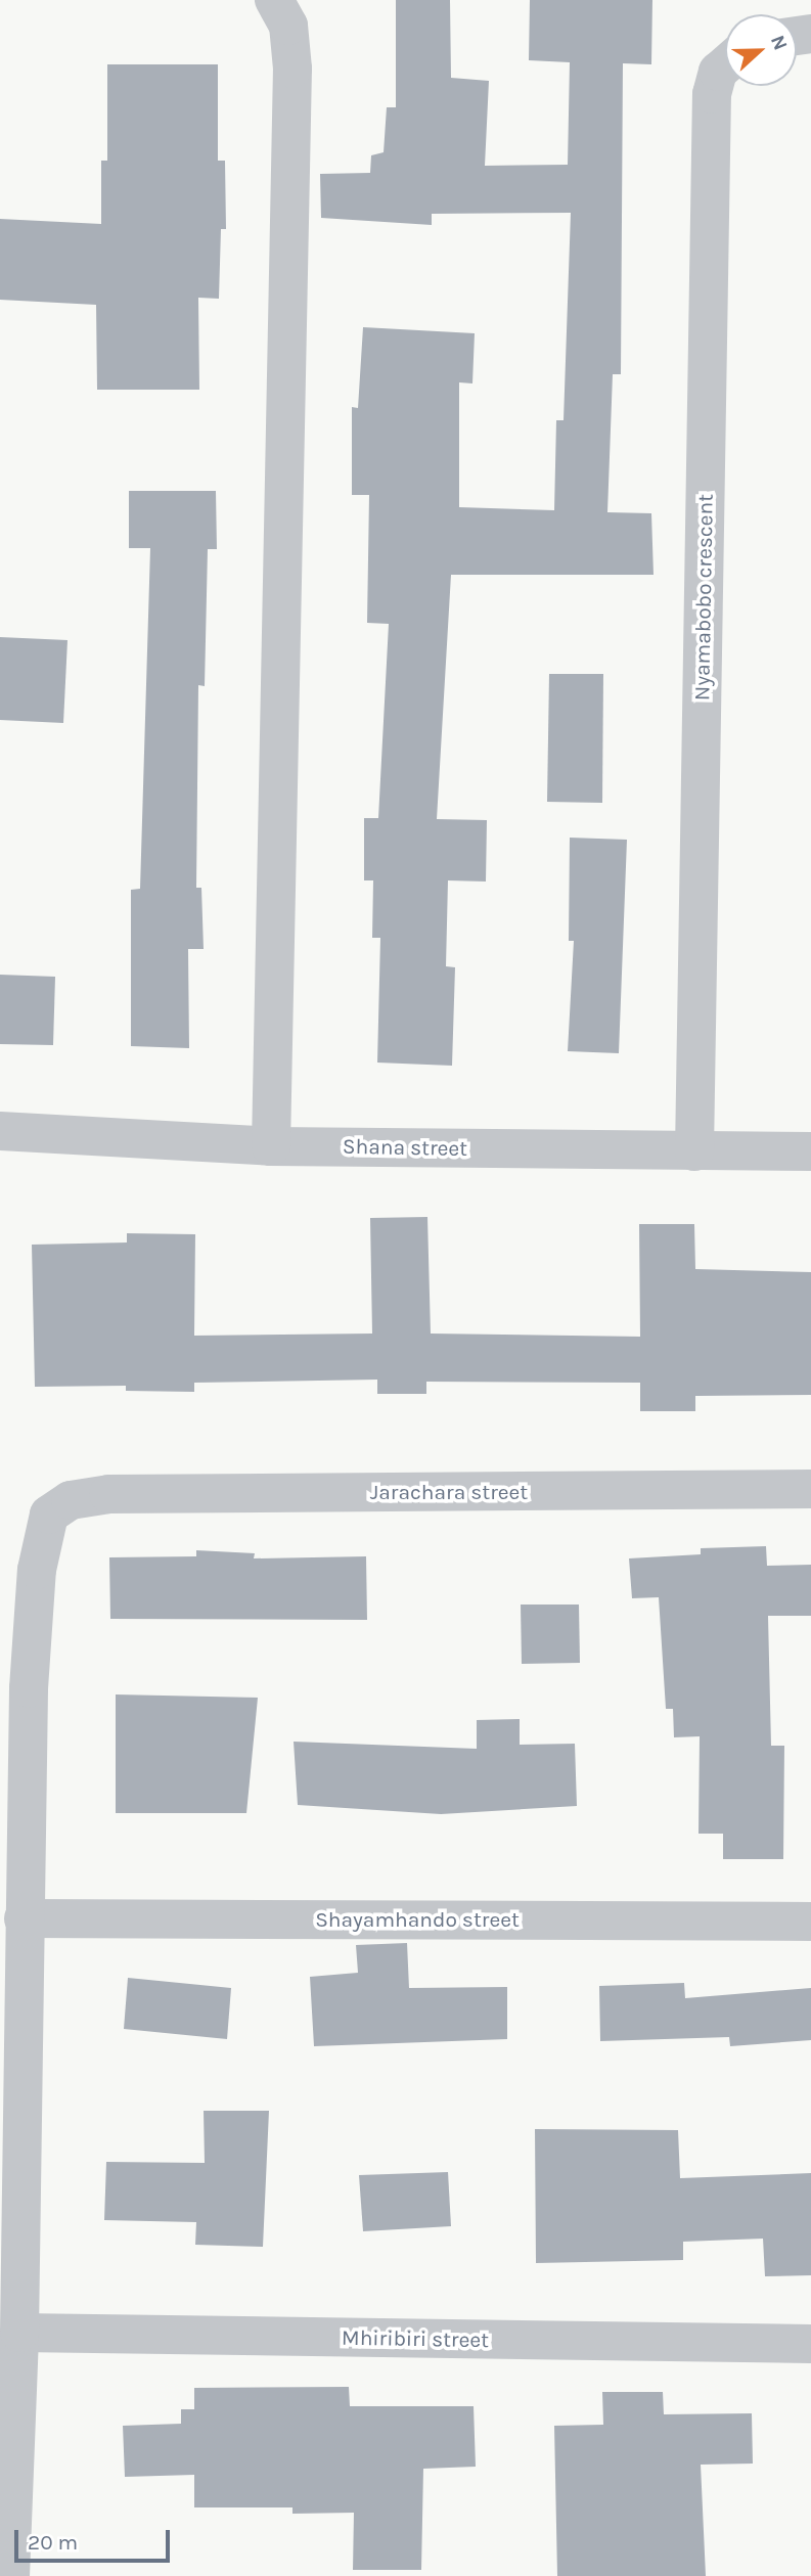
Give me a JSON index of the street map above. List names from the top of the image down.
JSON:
{
  "streets": {
    "street": [
      "Nyamabobo crescent",
      "Shana street",
      "Jarachara street",
      "Shayamhando street",
      "Mhiribiri street"
    ]
  },
  "crossings": [
    ["Nyamabobo crescent", "Shana street"],
    ["Jarachara street", "Shayamhando street"]
  ],
  "scale_bar": "20 m",
  "north": "right"
}
